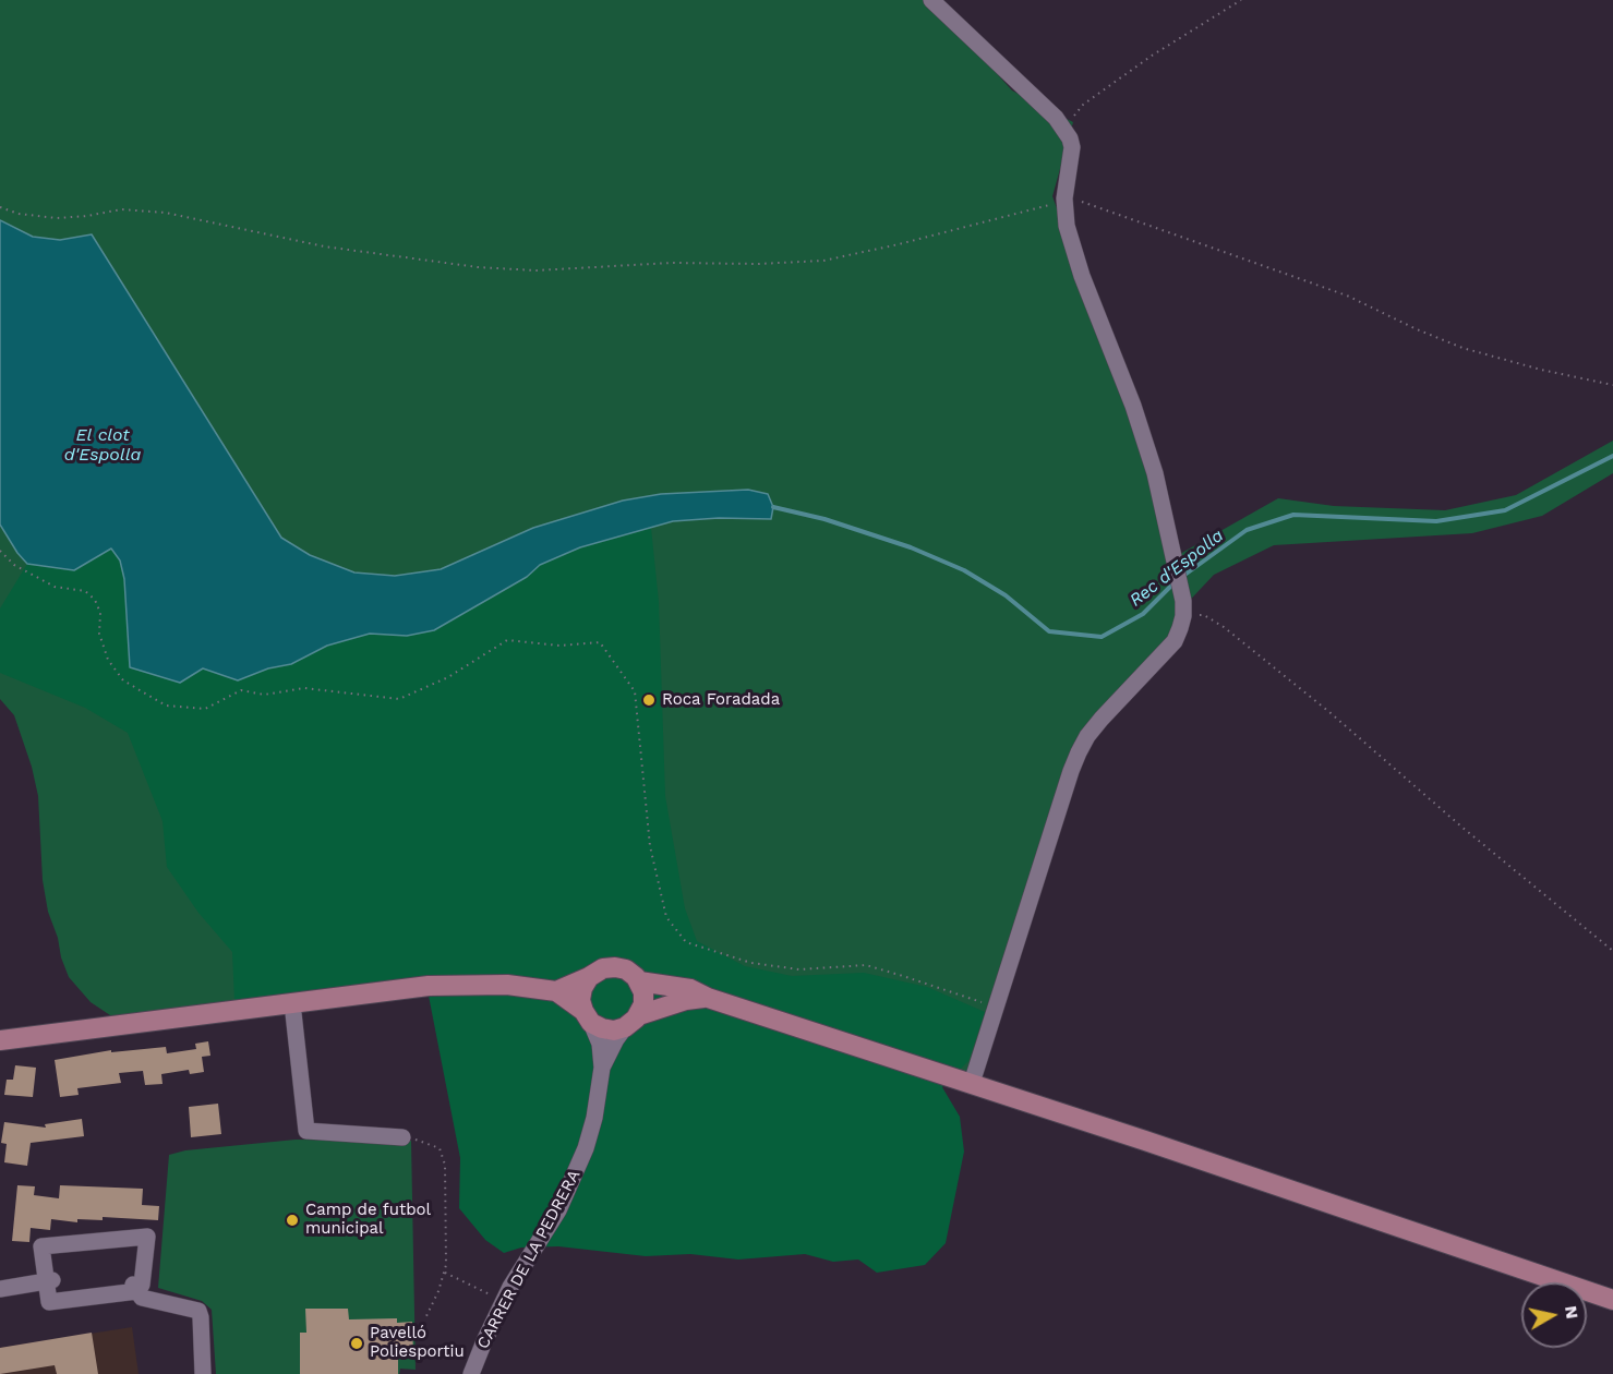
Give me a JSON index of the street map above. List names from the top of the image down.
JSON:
{
  "streets": {
    "street": ["CARRER DE LA PEDRERA"]
  },
  "water": ["El clot d'Espolla", "Rec d'Espolla"],
  "places": ["Roca Foradada", "Camp de futbol municipal", "Pavelló Poliesportiu"],
  "north": "right"
}
